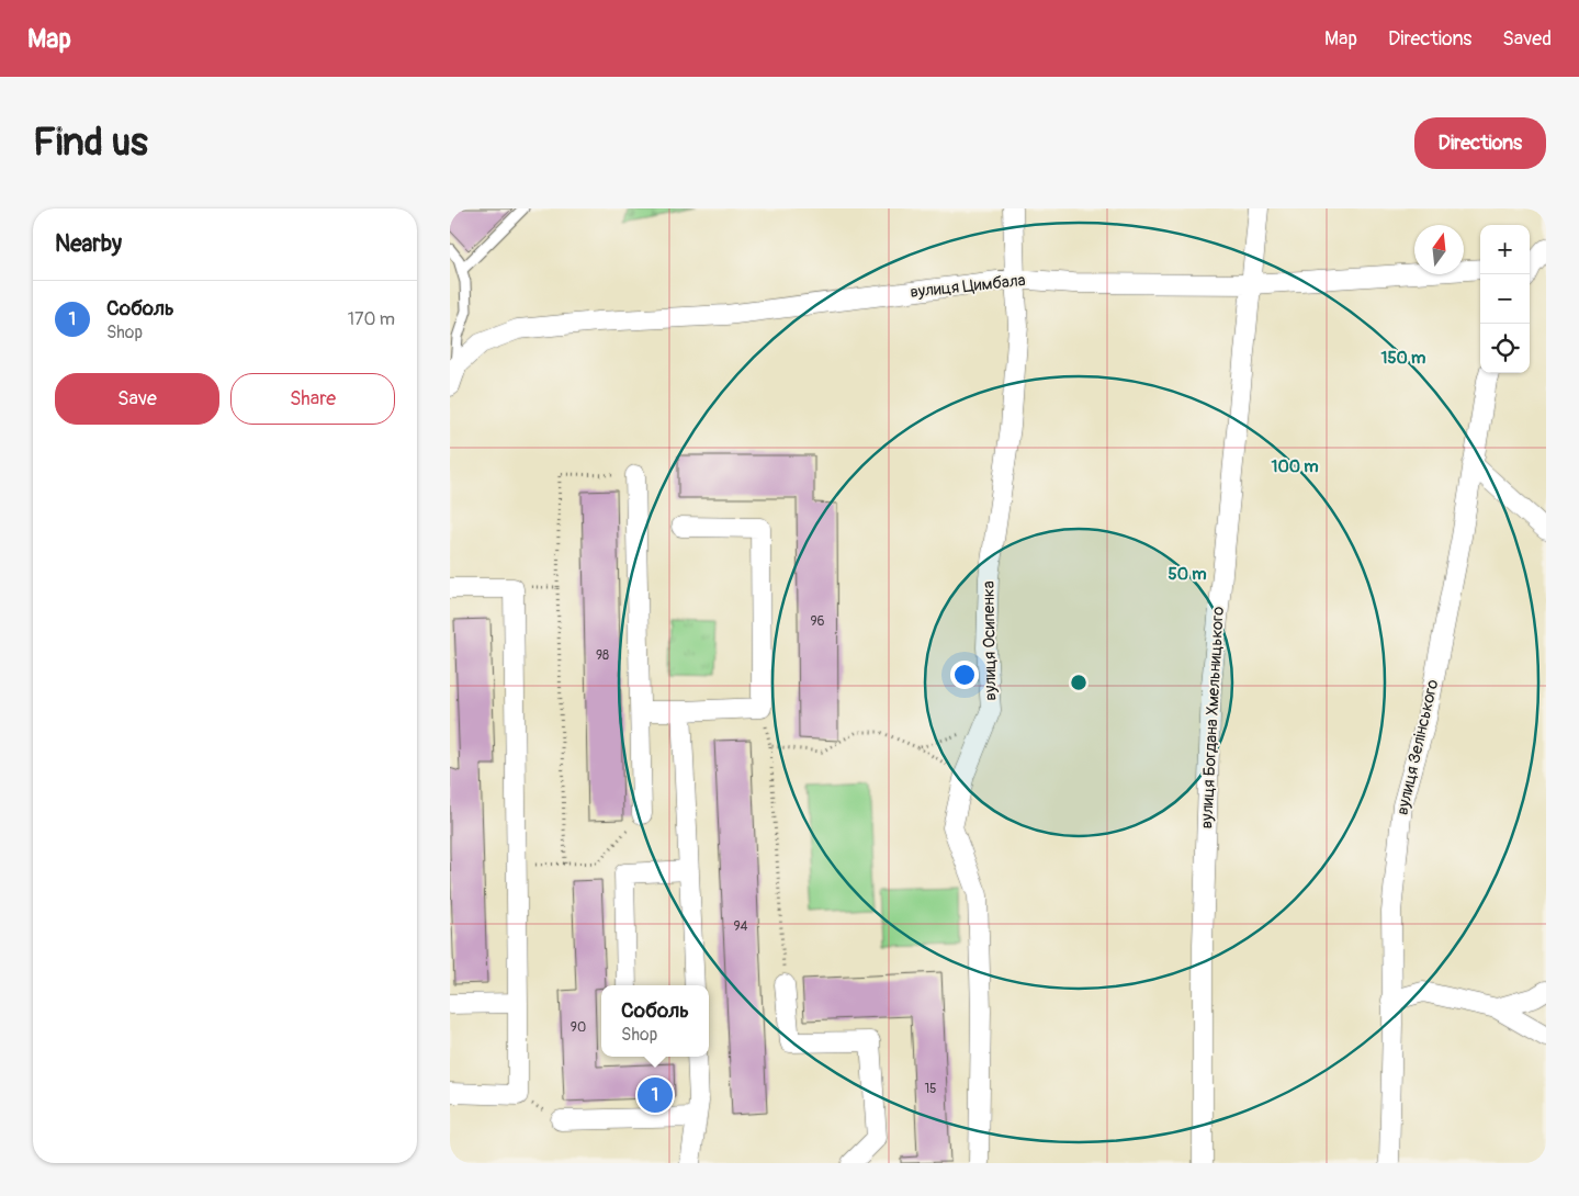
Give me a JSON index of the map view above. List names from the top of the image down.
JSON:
{
  "streets": {
    "street": [
      "вулиця Цимбала",
      "вулиця Осипенка",
      "вулиця Богдана Хмельницького",
      "вулиця Зелінського"
    ]
  },
  "crossings": [
    ["вулиця Цимбала", "вулиця Осипенка"],
    ["вулиця Цимбала", "вулиця Богдана Хмельницького"]
  ],
  "house_numbers": [
    "96",
    "98",
    "94",
    "90",
    "15"
  ],
  "north": "top",
  "page": {
    "header": "Map",
    "nav": ["Map", "Directions", "Saved"],
    "buttons": [
      "Directions",
      ["Save", "Share"]
    ],
    "title": "Find us",
    "heading": "Nearby",
    "map_buttons": ["+", "−"],
    "list": [
      {
        "mark": "1",
        "name": "Соболь",
        "note": "Shop",
        "value": "170 m"
      }
    ],
    "popup": ["Соболь", "Shop"],
    "pins": "1"
  },
  "rings": ["150 m", "100 m", "50 m"]
}
